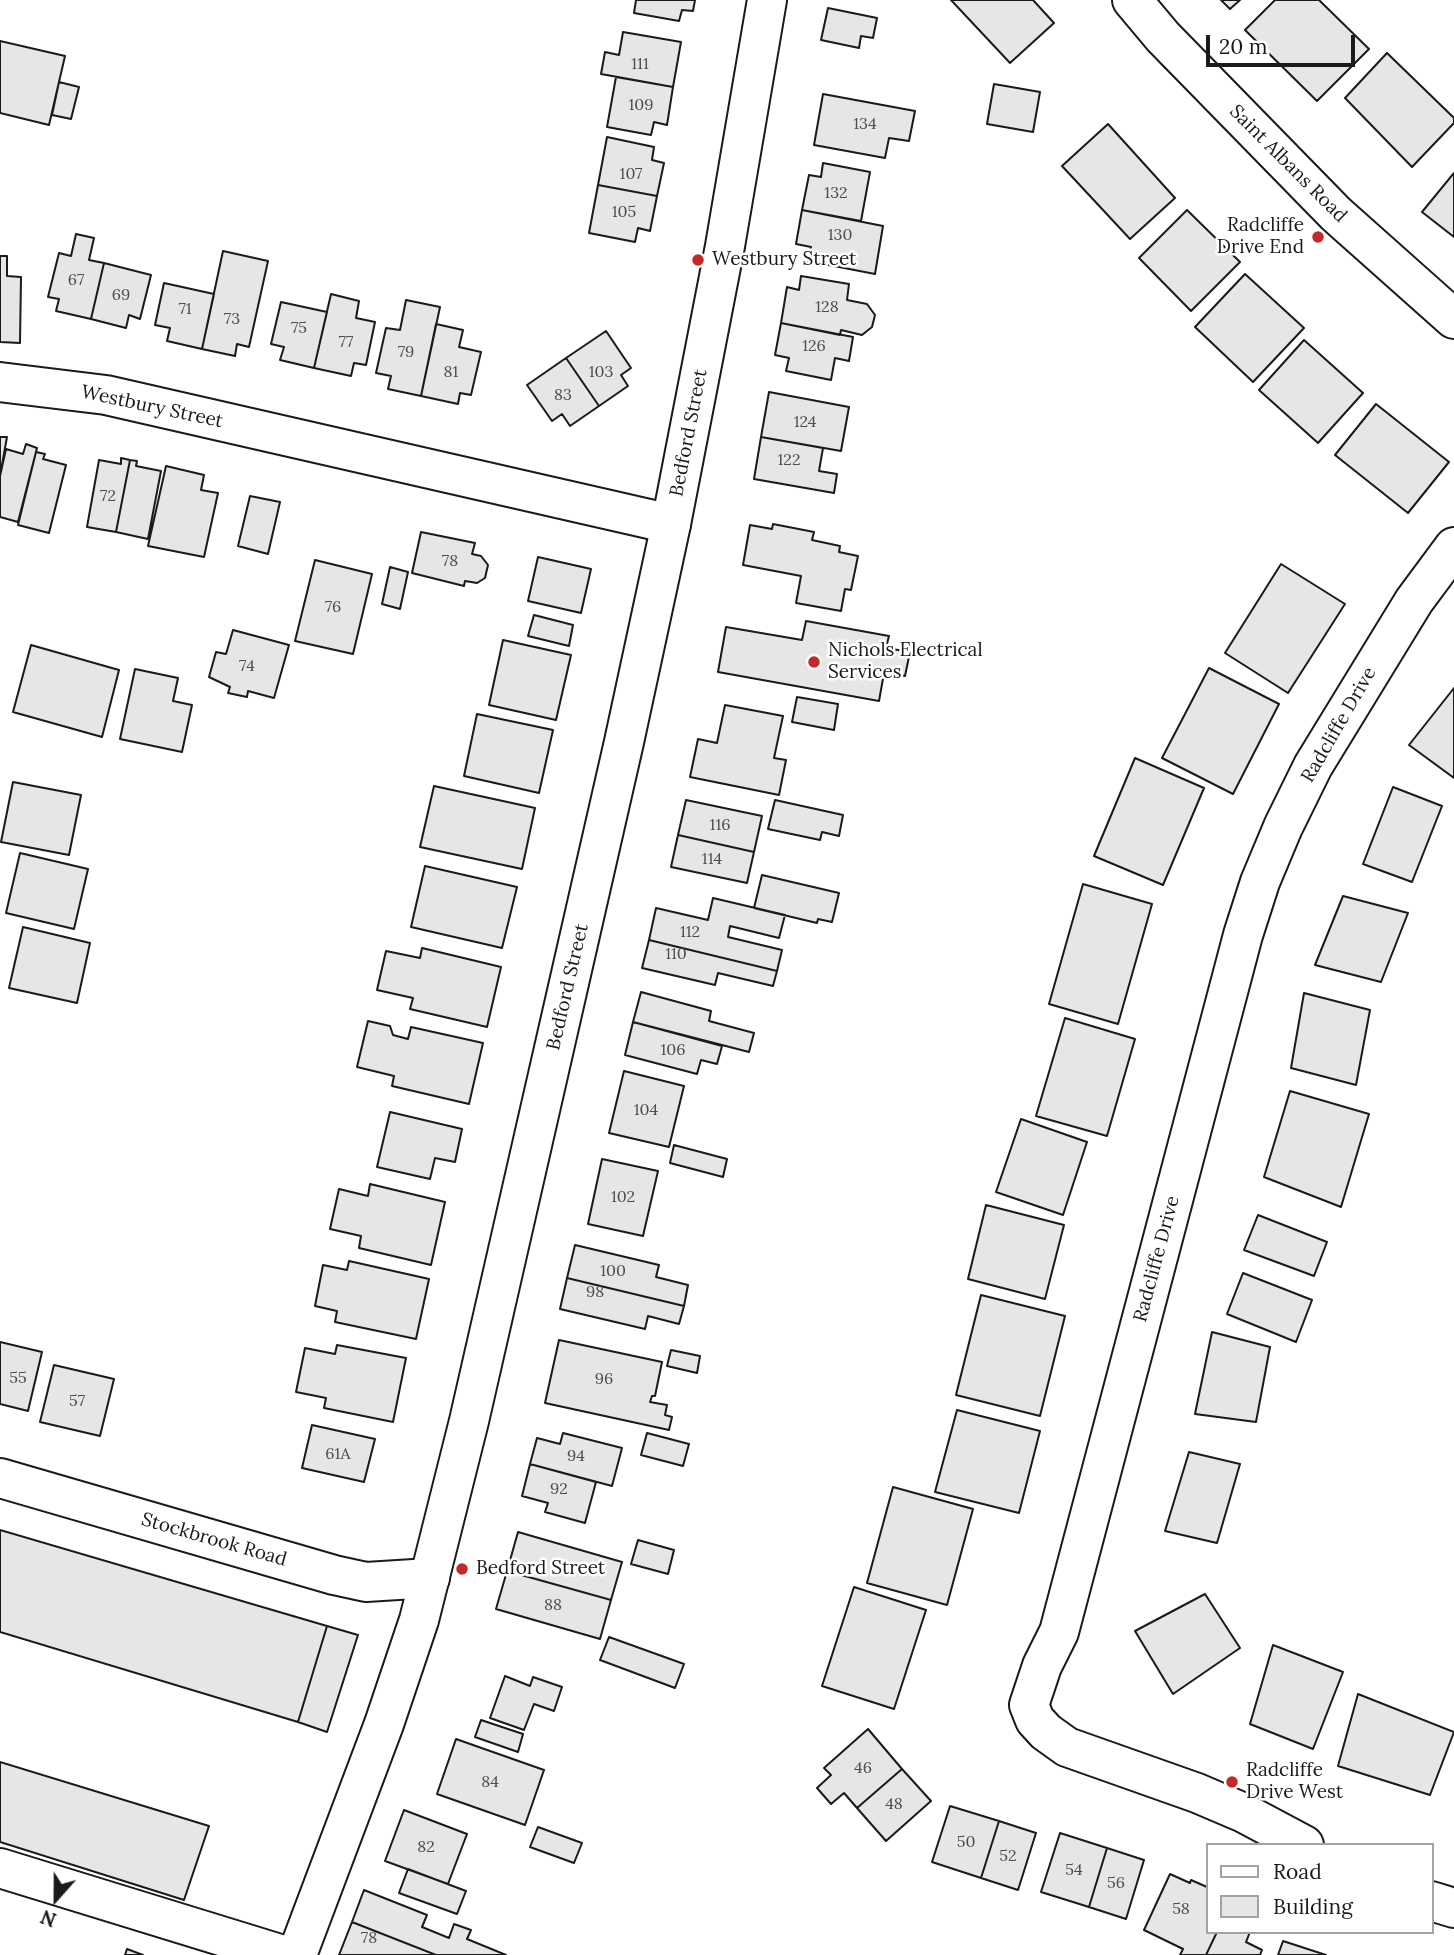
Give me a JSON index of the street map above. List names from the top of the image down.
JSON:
{
  "streets": {
    "street": [
      "Saint Albans Road",
      "Westbury Street",
      "Bedford Street",
      "Radcliffe Drive",
      "Stockbrook Road"
    ]
  },
  "crossings": [
    ["Westbury Street", "Bedford Street"],
    ["Bedford Street", "Stockbrook Road"]
  ],
  "places": [
    "Radcliffe Drive End",
    "Westbury Street",
    "Nichols Electrical Services",
    "Bedford Street",
    "Radcliffe Drive West"
  ],
  "house_numbers": [
    "111",
    "109",
    "134",
    "107",
    "132",
    "105",
    "130",
    "67",
    "69",
    "128",
    "71",
    "73",
    "75",
    "77",
    "126",
    "79",
    "81",
    "103",
    "83",
    "124",
    "122",
    "72",
    "78",
    "76",
    "74",
    "116",
    "114",
    "112",
    "110",
    "106",
    "104",
    "102",
    "100",
    "98",
    "55",
    "96",
    "57",
    "61A",
    "94",
    "92",
    "88",
    "46",
    "84",
    "48",
    "50",
    "82",
    "52",
    "54",
    "56",
    "58",
    "78"
  ],
  "legend": ["Road", "Building"],
  "scale_bar": "20 m",
  "north": "bottom"
}
